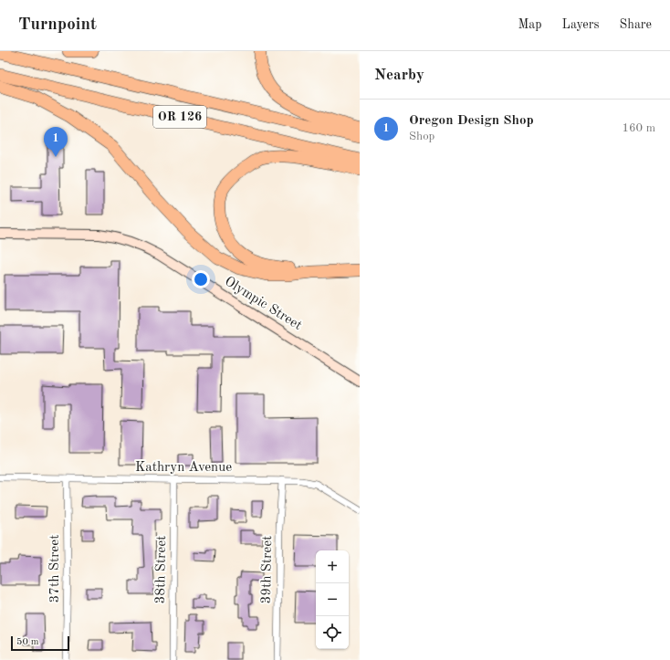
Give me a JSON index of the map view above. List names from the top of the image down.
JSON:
{
  "streets": {
    "highway": ["OR 126"],
    "main road": ["Olympic Street"],
    "street": [
      "Kathryn Avenue",
      "37th Street",
      "38th Street",
      "39th Street"
    ]
  },
  "crossings": [
    ["Kathryn Avenue", "37th Street"],
    ["Kathryn Avenue", "38th Street"],
    ["Kathryn Avenue", "39th Street"]
  ],
  "scale_bar": "50 m",
  "page": {
    "header": "Turnpoint",
    "nav": ["Map", "Layers", "Share"],
    "heading": "Nearby",
    "list": [
      {
        "mark": "1",
        "name": "Oregon Design Shop",
        "note": "Shop",
        "value": "160 m"
      }
    ],
    "pins": "1",
    "map_buttons": ["+", "−"],
    "scale": "50 m"
  }
}
